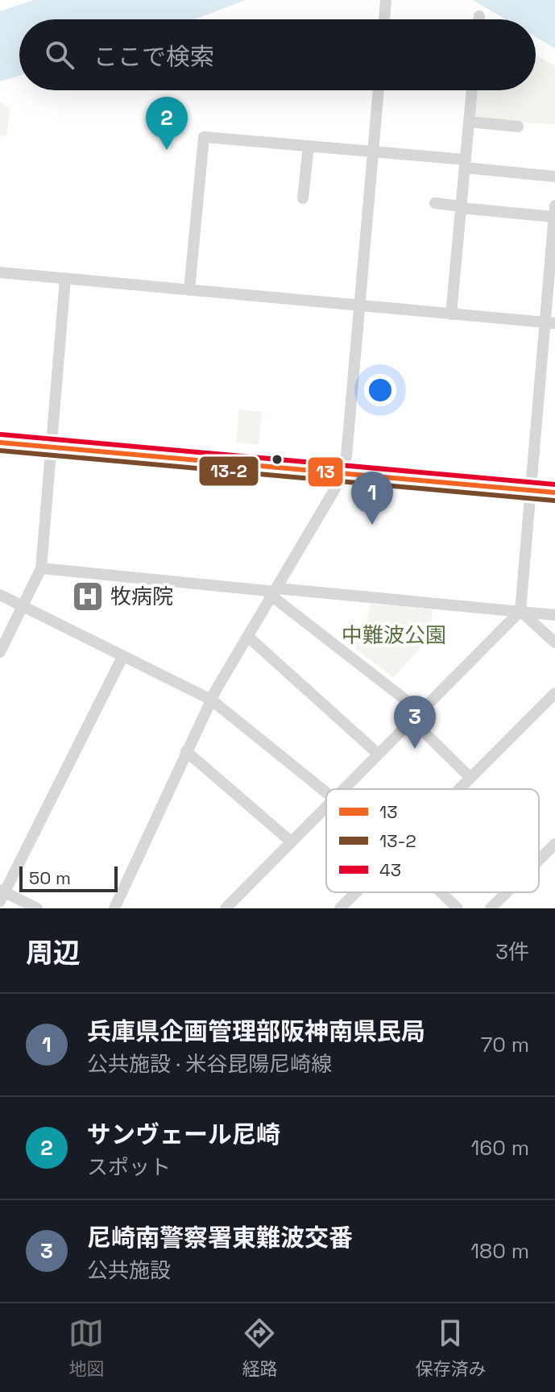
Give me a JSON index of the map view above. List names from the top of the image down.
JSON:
{
  "parks": ["中難波公園"],
  "places": {
    "hospital": ["牧病院"]
  },
  "lines": ["transit line 43", "transit line 13", "transit line 13-2"],
  "legend": ["13", "13-2", "43"],
  "scale_bar": "50 m",
  "page": {
    "search": "ここで検索",
    "pins": ["2", "1", "3"],
    "scale": "50 m",
    "heading": ["周辺", "3件"],
    "list": [
      {
        "mark": "1",
        "name": "兵庫県企画管理部阪神南県民局",
        "note": "公共施設 · 米谷昆陽尼崎線",
        "value": "70 m"
      },
      {
        "mark": "2",
        "name": "サンヴェール尼崎",
        "note": "スポット",
        "value": "160 m"
      },
      {
        "mark": "3",
        "name": "尼崎南警察署東難波交番",
        "note": "公共施設",
        "value": "180 m"
      }
    ],
    "nav": ["地図", "経路", "保存済み"]
  }
}
